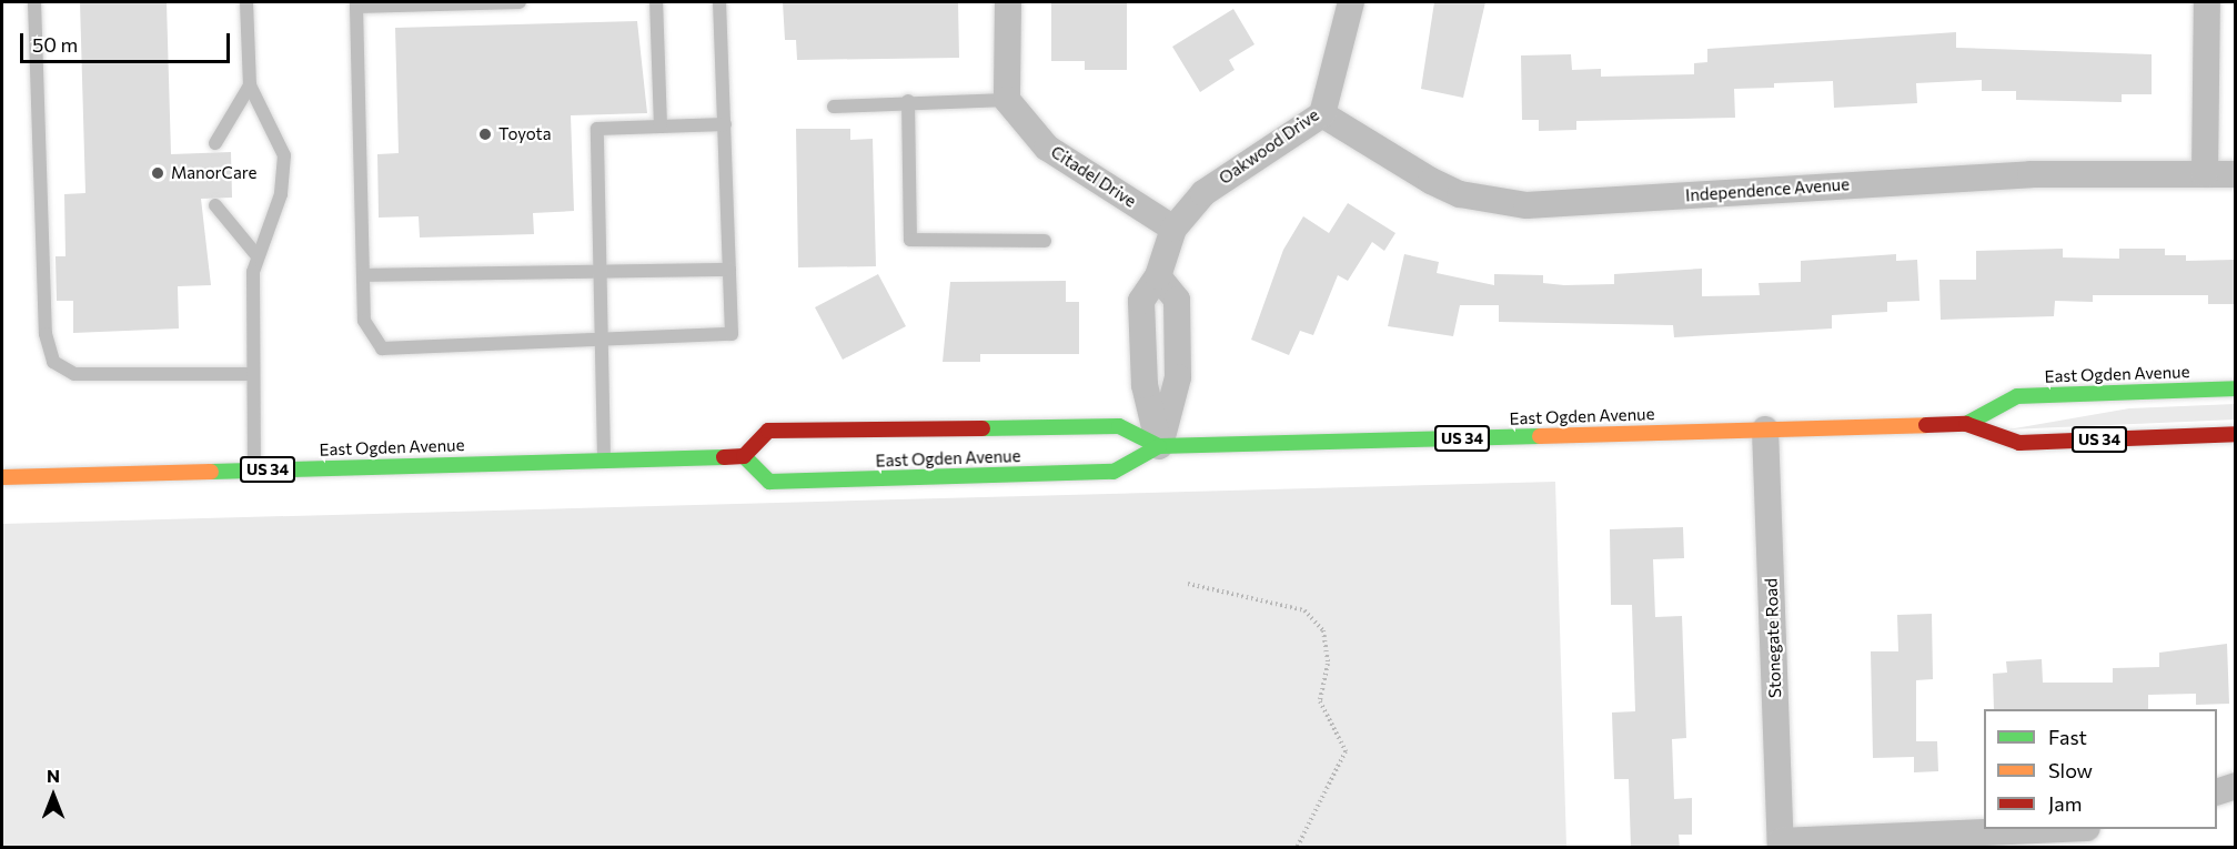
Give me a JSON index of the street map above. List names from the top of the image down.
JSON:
{
  "streets": {
    "main road": ["East Ogden Avenue", "US 34"],
    "street": [
      "Oakwood Drive",
      "Citadel Drive",
      "Independence Avenue",
      "Stonegate Road"
    ]
  },
  "crossings": [
    ["Oakwood Drive", "Citadel Drive"],
    ["Oakwood Drive", "Independence Avenue"],
    ["Oakwood Drive", "East Ogden Avenue"],
    ["East Ogden Avenue", "Stonegate Road"]
  ],
  "places": ["Toyota", "ManorCare"],
  "legend": ["Fast", "Slow", "Jam"],
  "scale_bar": "50 m",
  "north": "top"
}
